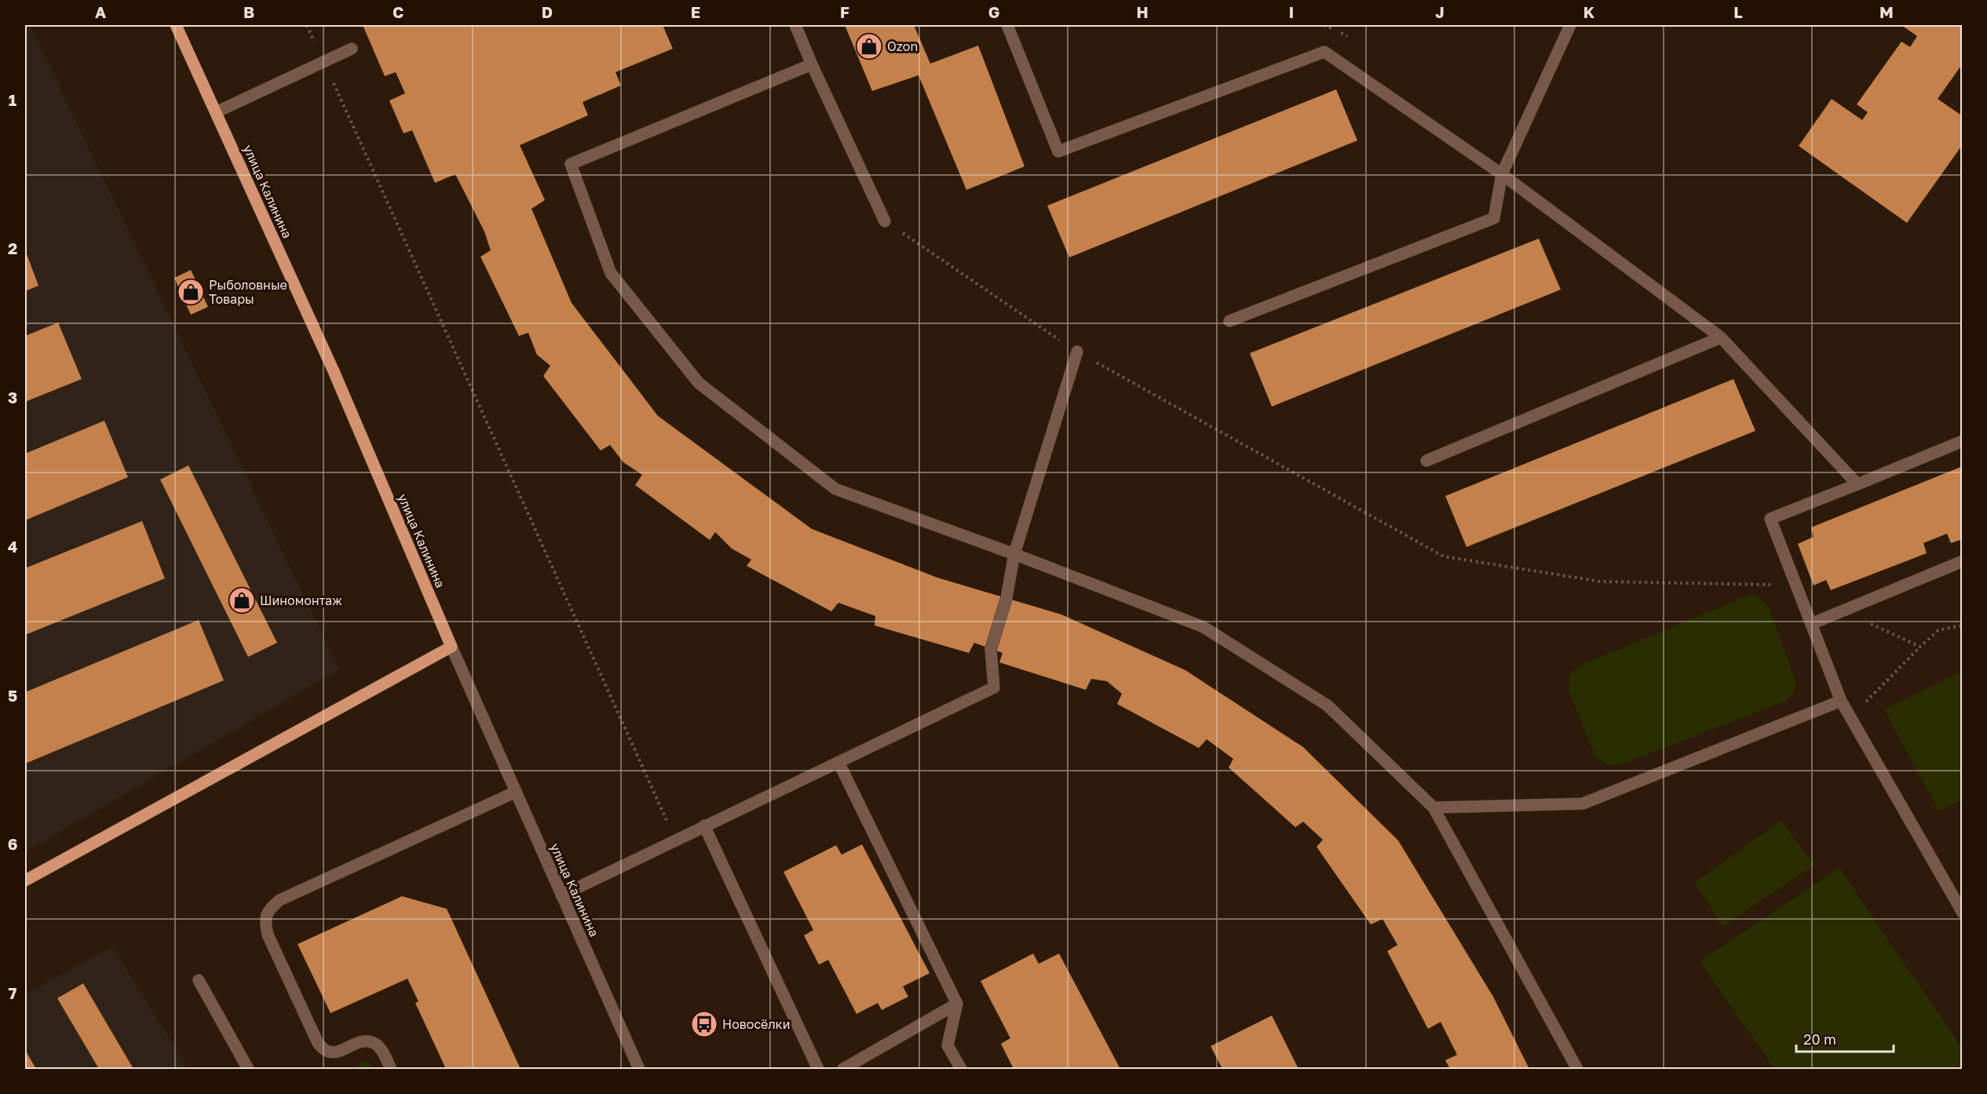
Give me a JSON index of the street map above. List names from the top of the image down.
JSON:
{
  "streets": {
    "main road": ["улица Калинина"]
  },
  "places": {
    "shop": ["Ozon", "Рыболовные Товары", "Шиномонтаж"],
    "bus stop": ["Новосёлки"]
  },
  "scale_bar": "20 m",
  "grid": {
    "columns": [
      "A",
      "B",
      "C",
      "D",
      "E",
      "F",
      "G",
      "H",
      "I",
      "J",
      "K",
      "L",
      "M"
    ],
    "rows": [
      "1",
      "2",
      "3",
      "4",
      "5",
      "6",
      "7"
    ]
  }
}
